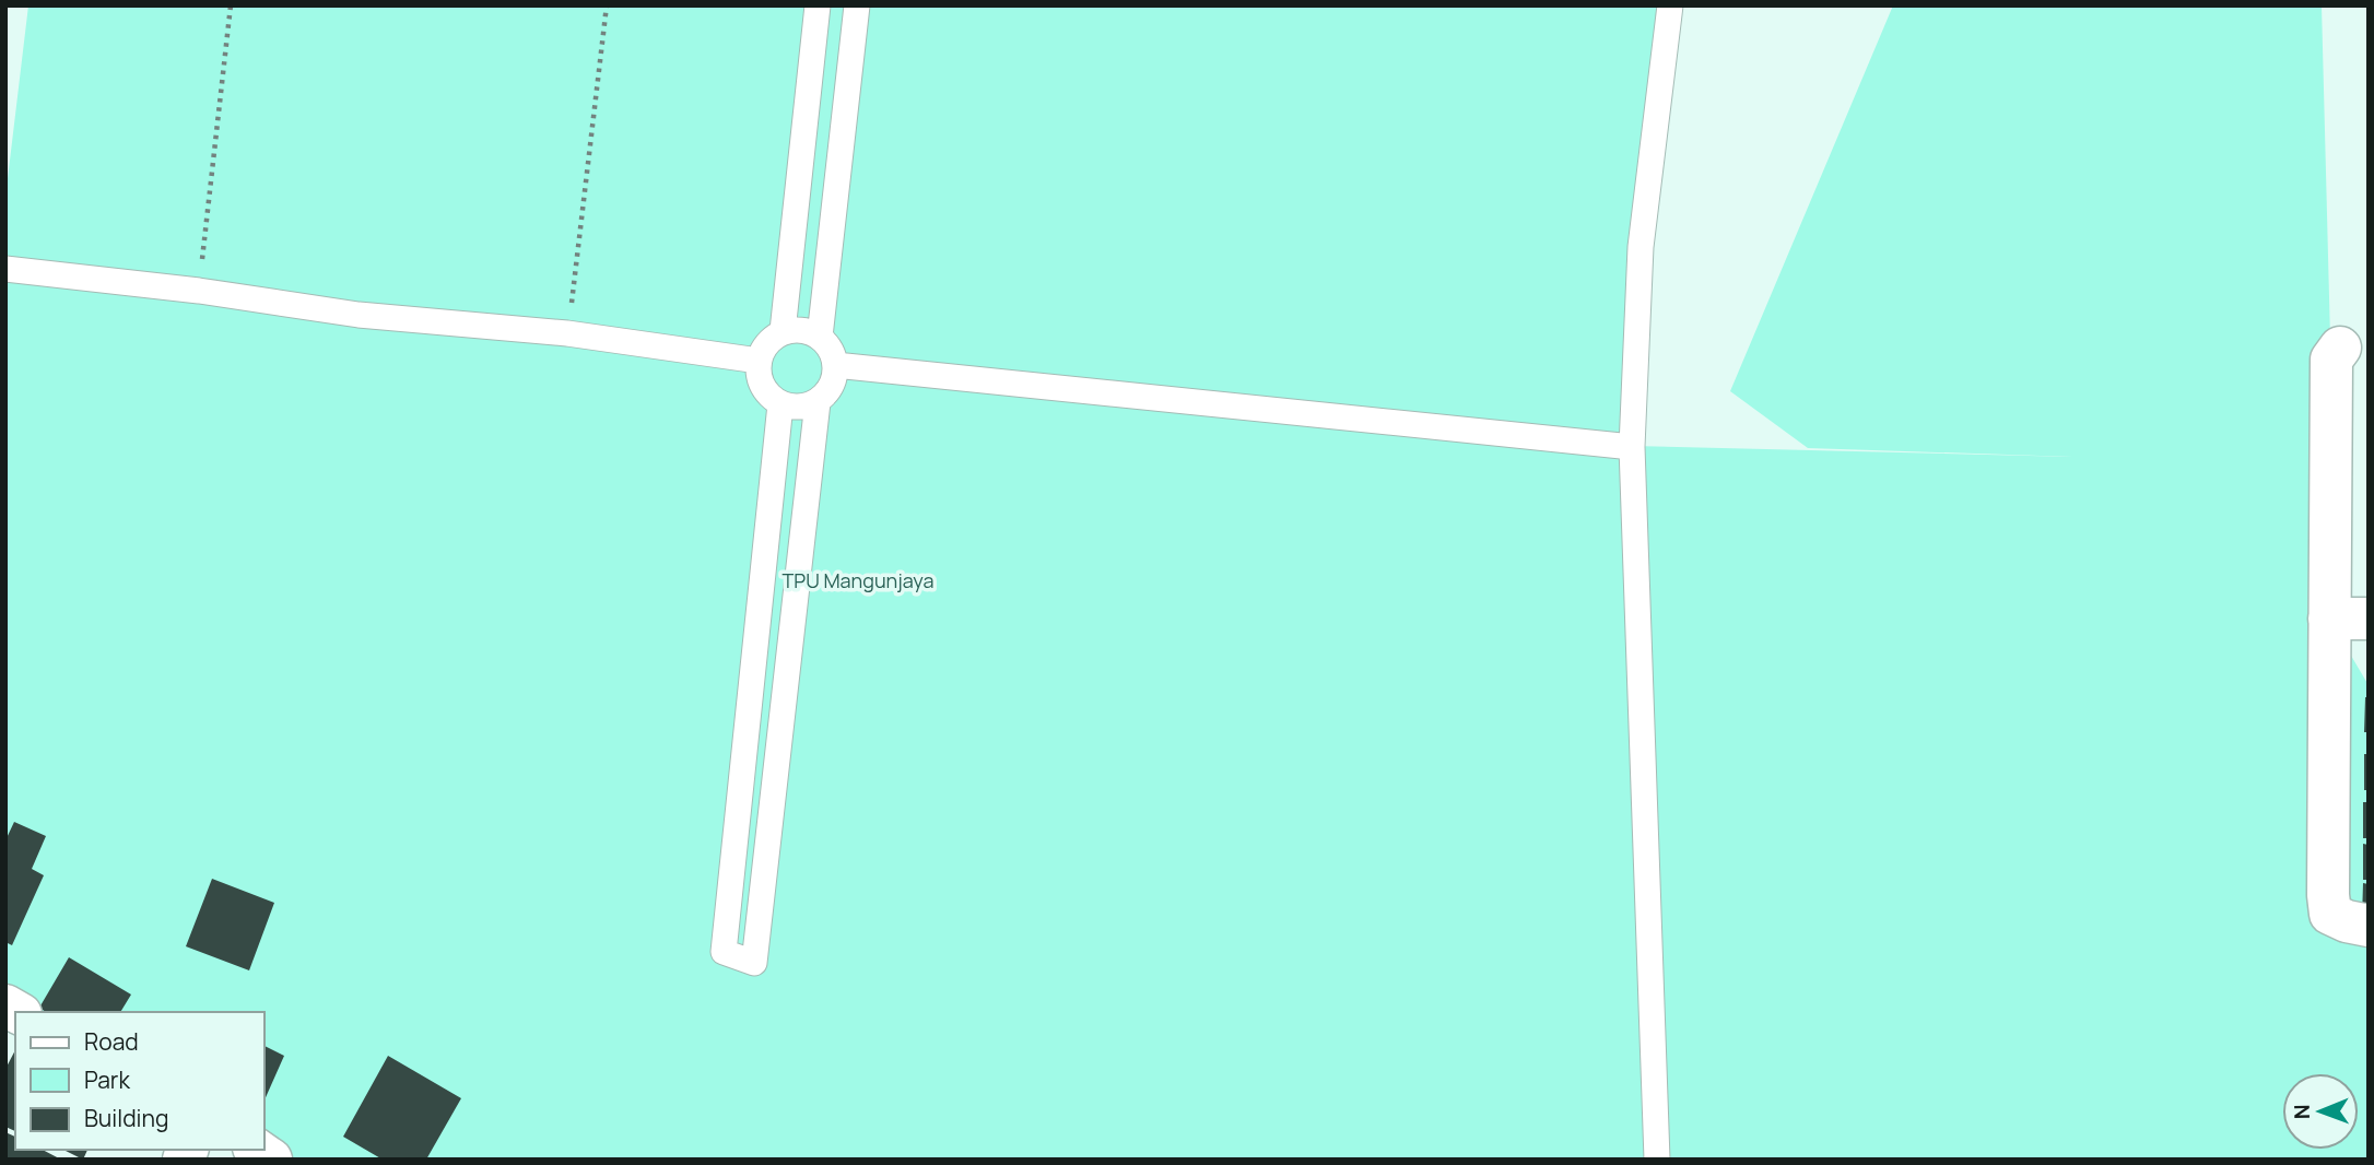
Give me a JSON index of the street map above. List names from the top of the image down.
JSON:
{
  "parks": ["TPU Mangunjaya"],
  "legend": ["Road", "Park", "Building"],
  "north": "left"
}
